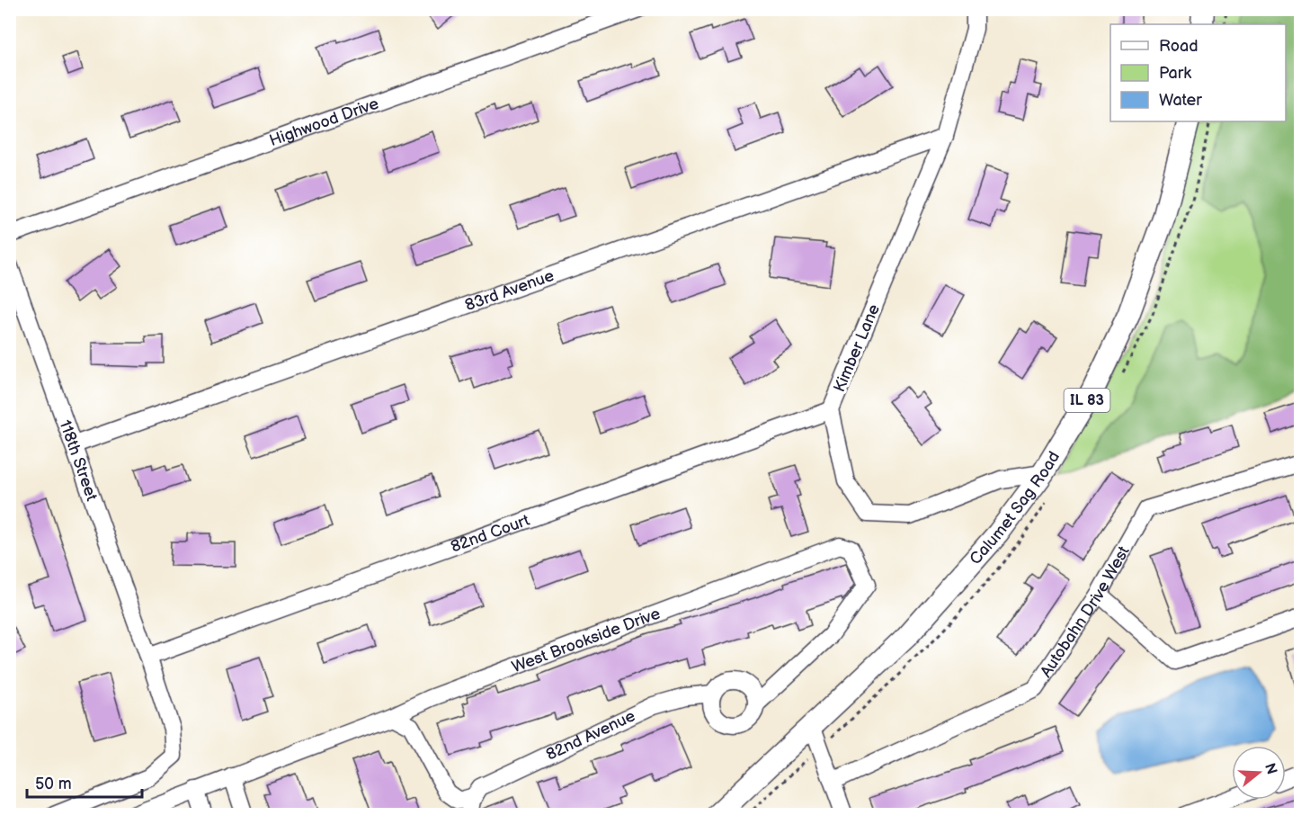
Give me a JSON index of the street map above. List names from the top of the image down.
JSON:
{
  "streets": {
    "main road": ["IL 83", "Calumet Sag Road"],
    "street": [
      "Highwood Drive",
      "83rd Avenue",
      "Kimber Lane",
      "118th Street",
      "82nd Court",
      "Autobahn Drive West",
      "West Brookside Drive",
      "82nd Avenue"
    ]
  },
  "crossings": [
    ["83rd Avenue", "Kimber Lane"],
    ["83rd Avenue", "118th Street"],
    ["Kimber Lane", "Calumet Sag Road"],
    ["Kimber Lane", "82nd Court"],
    ["118th Street", "82nd Court"],
    ["West Brookside Drive", "82nd Avenue"]
  ],
  "legend": ["Road", "Park", "Water"],
  "scale_bar": "50 m",
  "north": "right"
}
